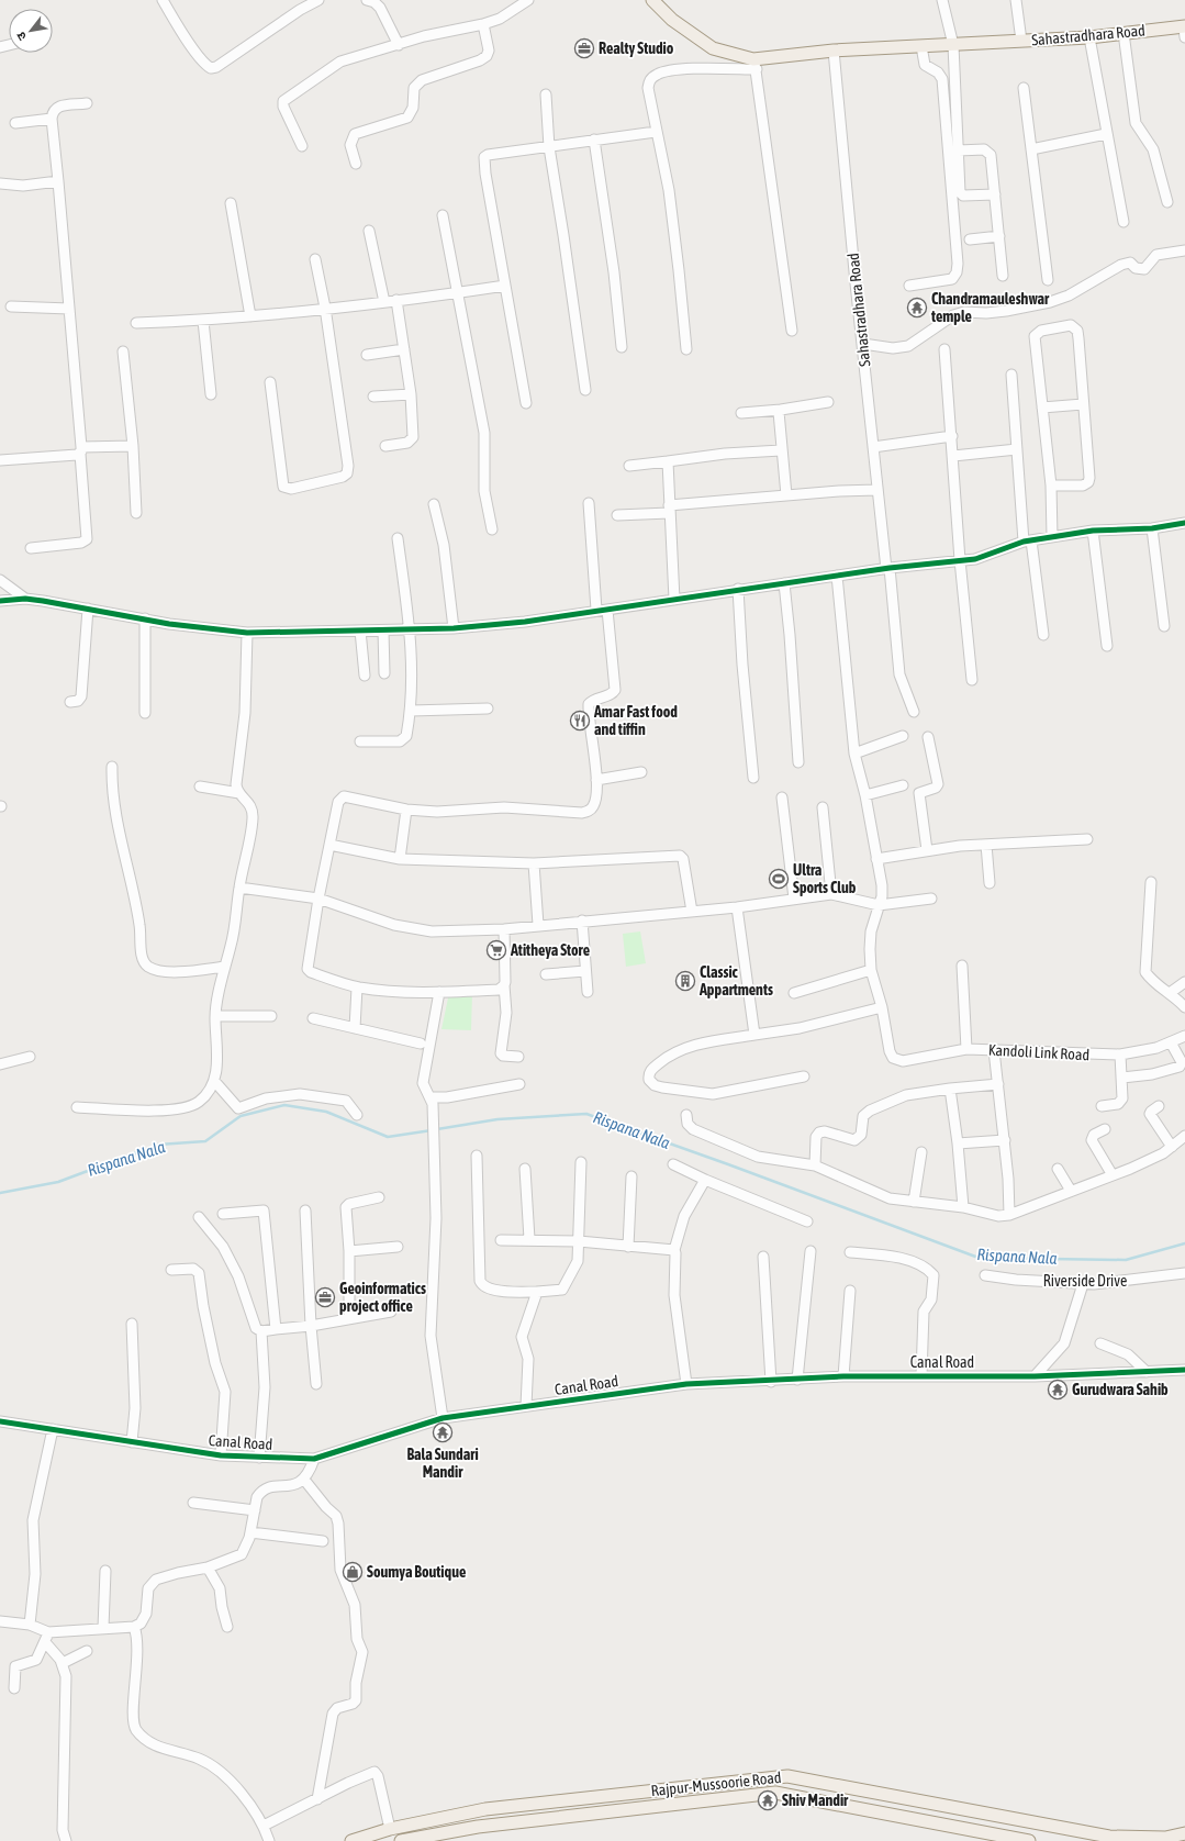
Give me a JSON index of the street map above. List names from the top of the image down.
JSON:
{
  "streets": {
    "main road": ["Sahastradhara Road", "Rajpur-Mussoorie Road"],
    "street": ["Kandoli Link Road", "Riverside Drive", "Canal Road"]
  },
  "water": ["Rispana Nala"],
  "places": {
    "office": ["Realty Studio", "Geoinformatics project office"],
    "temple": [
      "Chandramauleshwar temple",
      "Gurudwara Sahib",
      "Bala Sundari Mandir",
      "Shiv Mandir"
    ],
    "restaurant": ["Amar Fast food and tiffin"],
    "sports": ["Ultra Sports Club"],
    "supermarket": ["Atitheya Store"],
    "building": ["Classic Appartments"],
    "shop": ["Soumya Boutique"]
  },
  "north": "bottom left"
}
